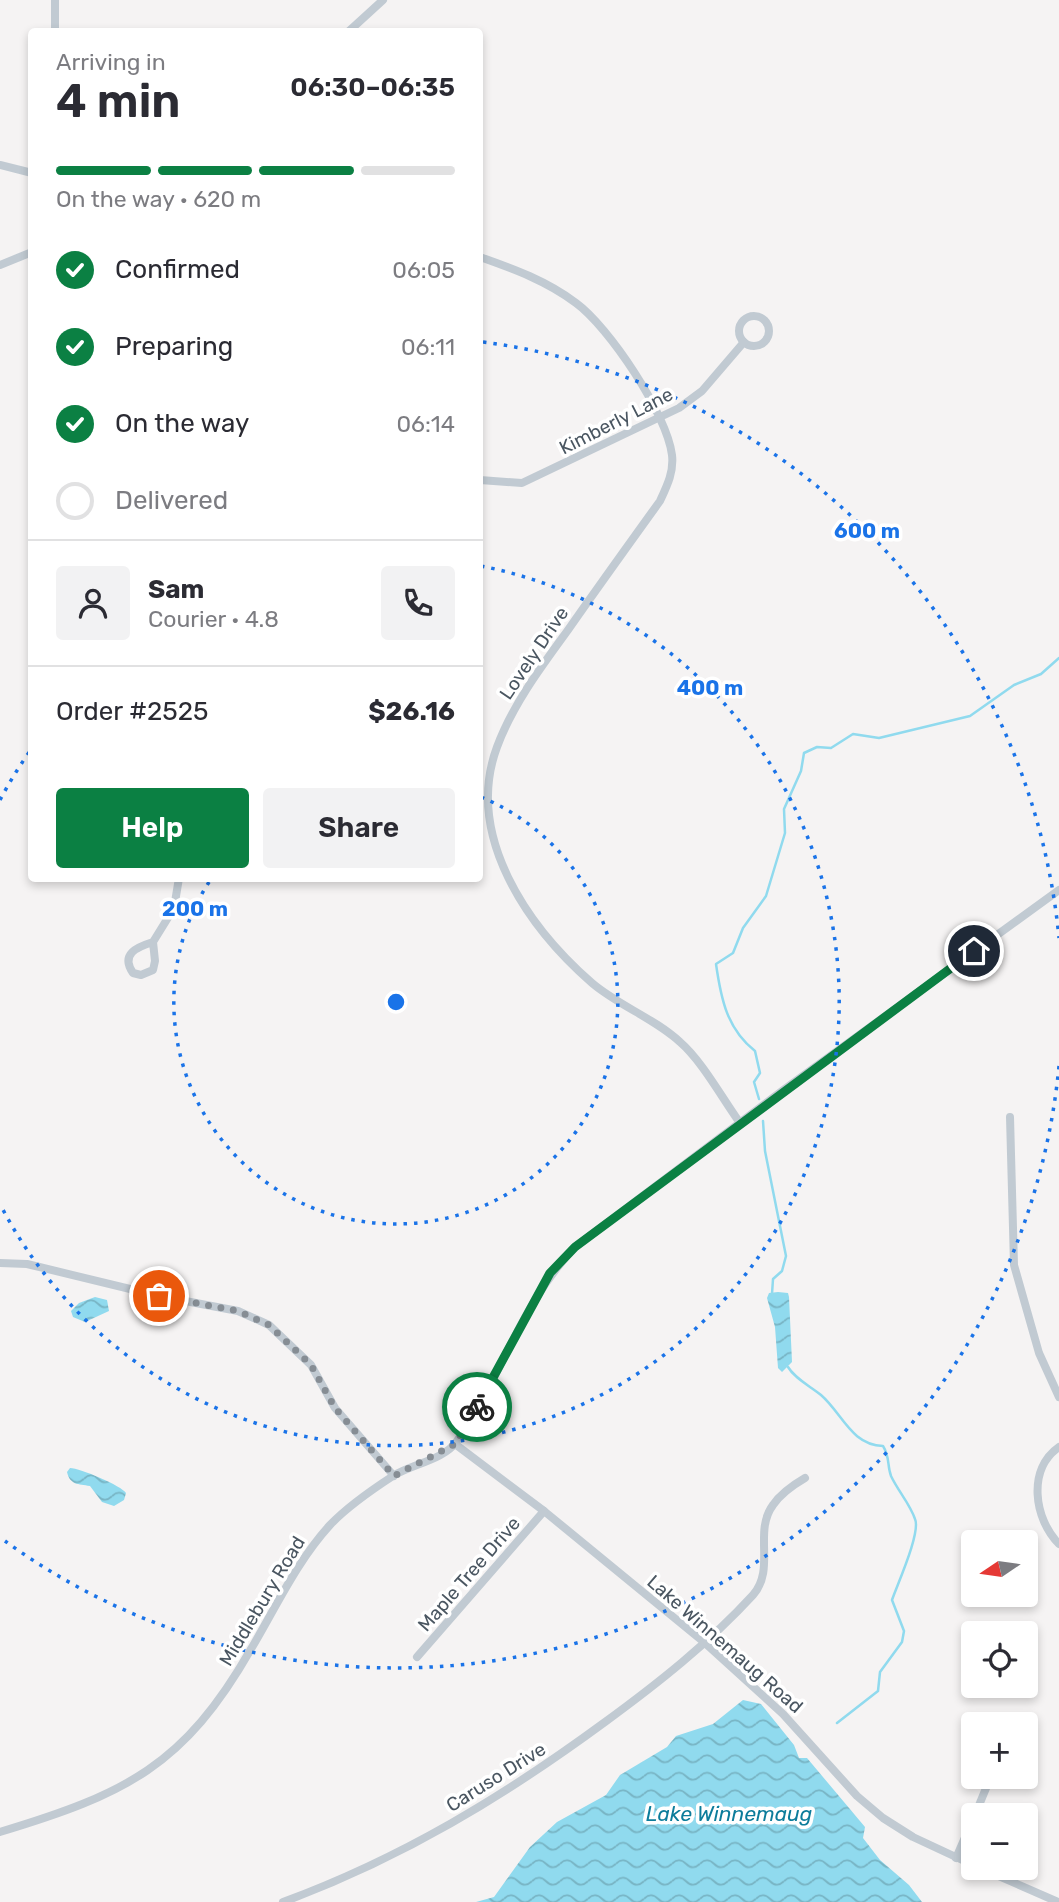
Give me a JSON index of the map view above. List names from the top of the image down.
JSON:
{
  "streets": {
    "street": [
      "Kimberly Lane",
      "Lovely Drive",
      "Maple Tree Drive",
      "Middlebury Road",
      "Lake Winnemaug Road",
      "Caruso Drive"
    ]
  },
  "crossings": [
    ["Kimberly Lane", "Lovely Drive"],
    ["Maple Tree Drive", "Lake Winnemaug Road"],
    ["Middlebury Road", "Lake Winnemaug Road"],
    ["Lake Winnemaug Road", "Caruso Drive"]
  ],
  "water": ["Lake Winnemaug"],
  "north": "left",
  "page": {
    "heading": ["4 min", "Arriving in", "06:30–06:35"],
    "panel": [
      "Sam",
      "Courier · 4.8",
      "Order #2525",
      "$26.16"
    ],
    "bar": "On the way · 620 m",
    "list": [
      ["Confirmed", "06:05"],
      ["Preparing", "06:11"],
      ["On the way", "06:14"],
      "Delivered"
    ],
    "buttons": ["Help", "Share"],
    "map_buttons": ["+", "−"]
  },
  "rings": ["600 m", "400 m", "200 m"]
}
